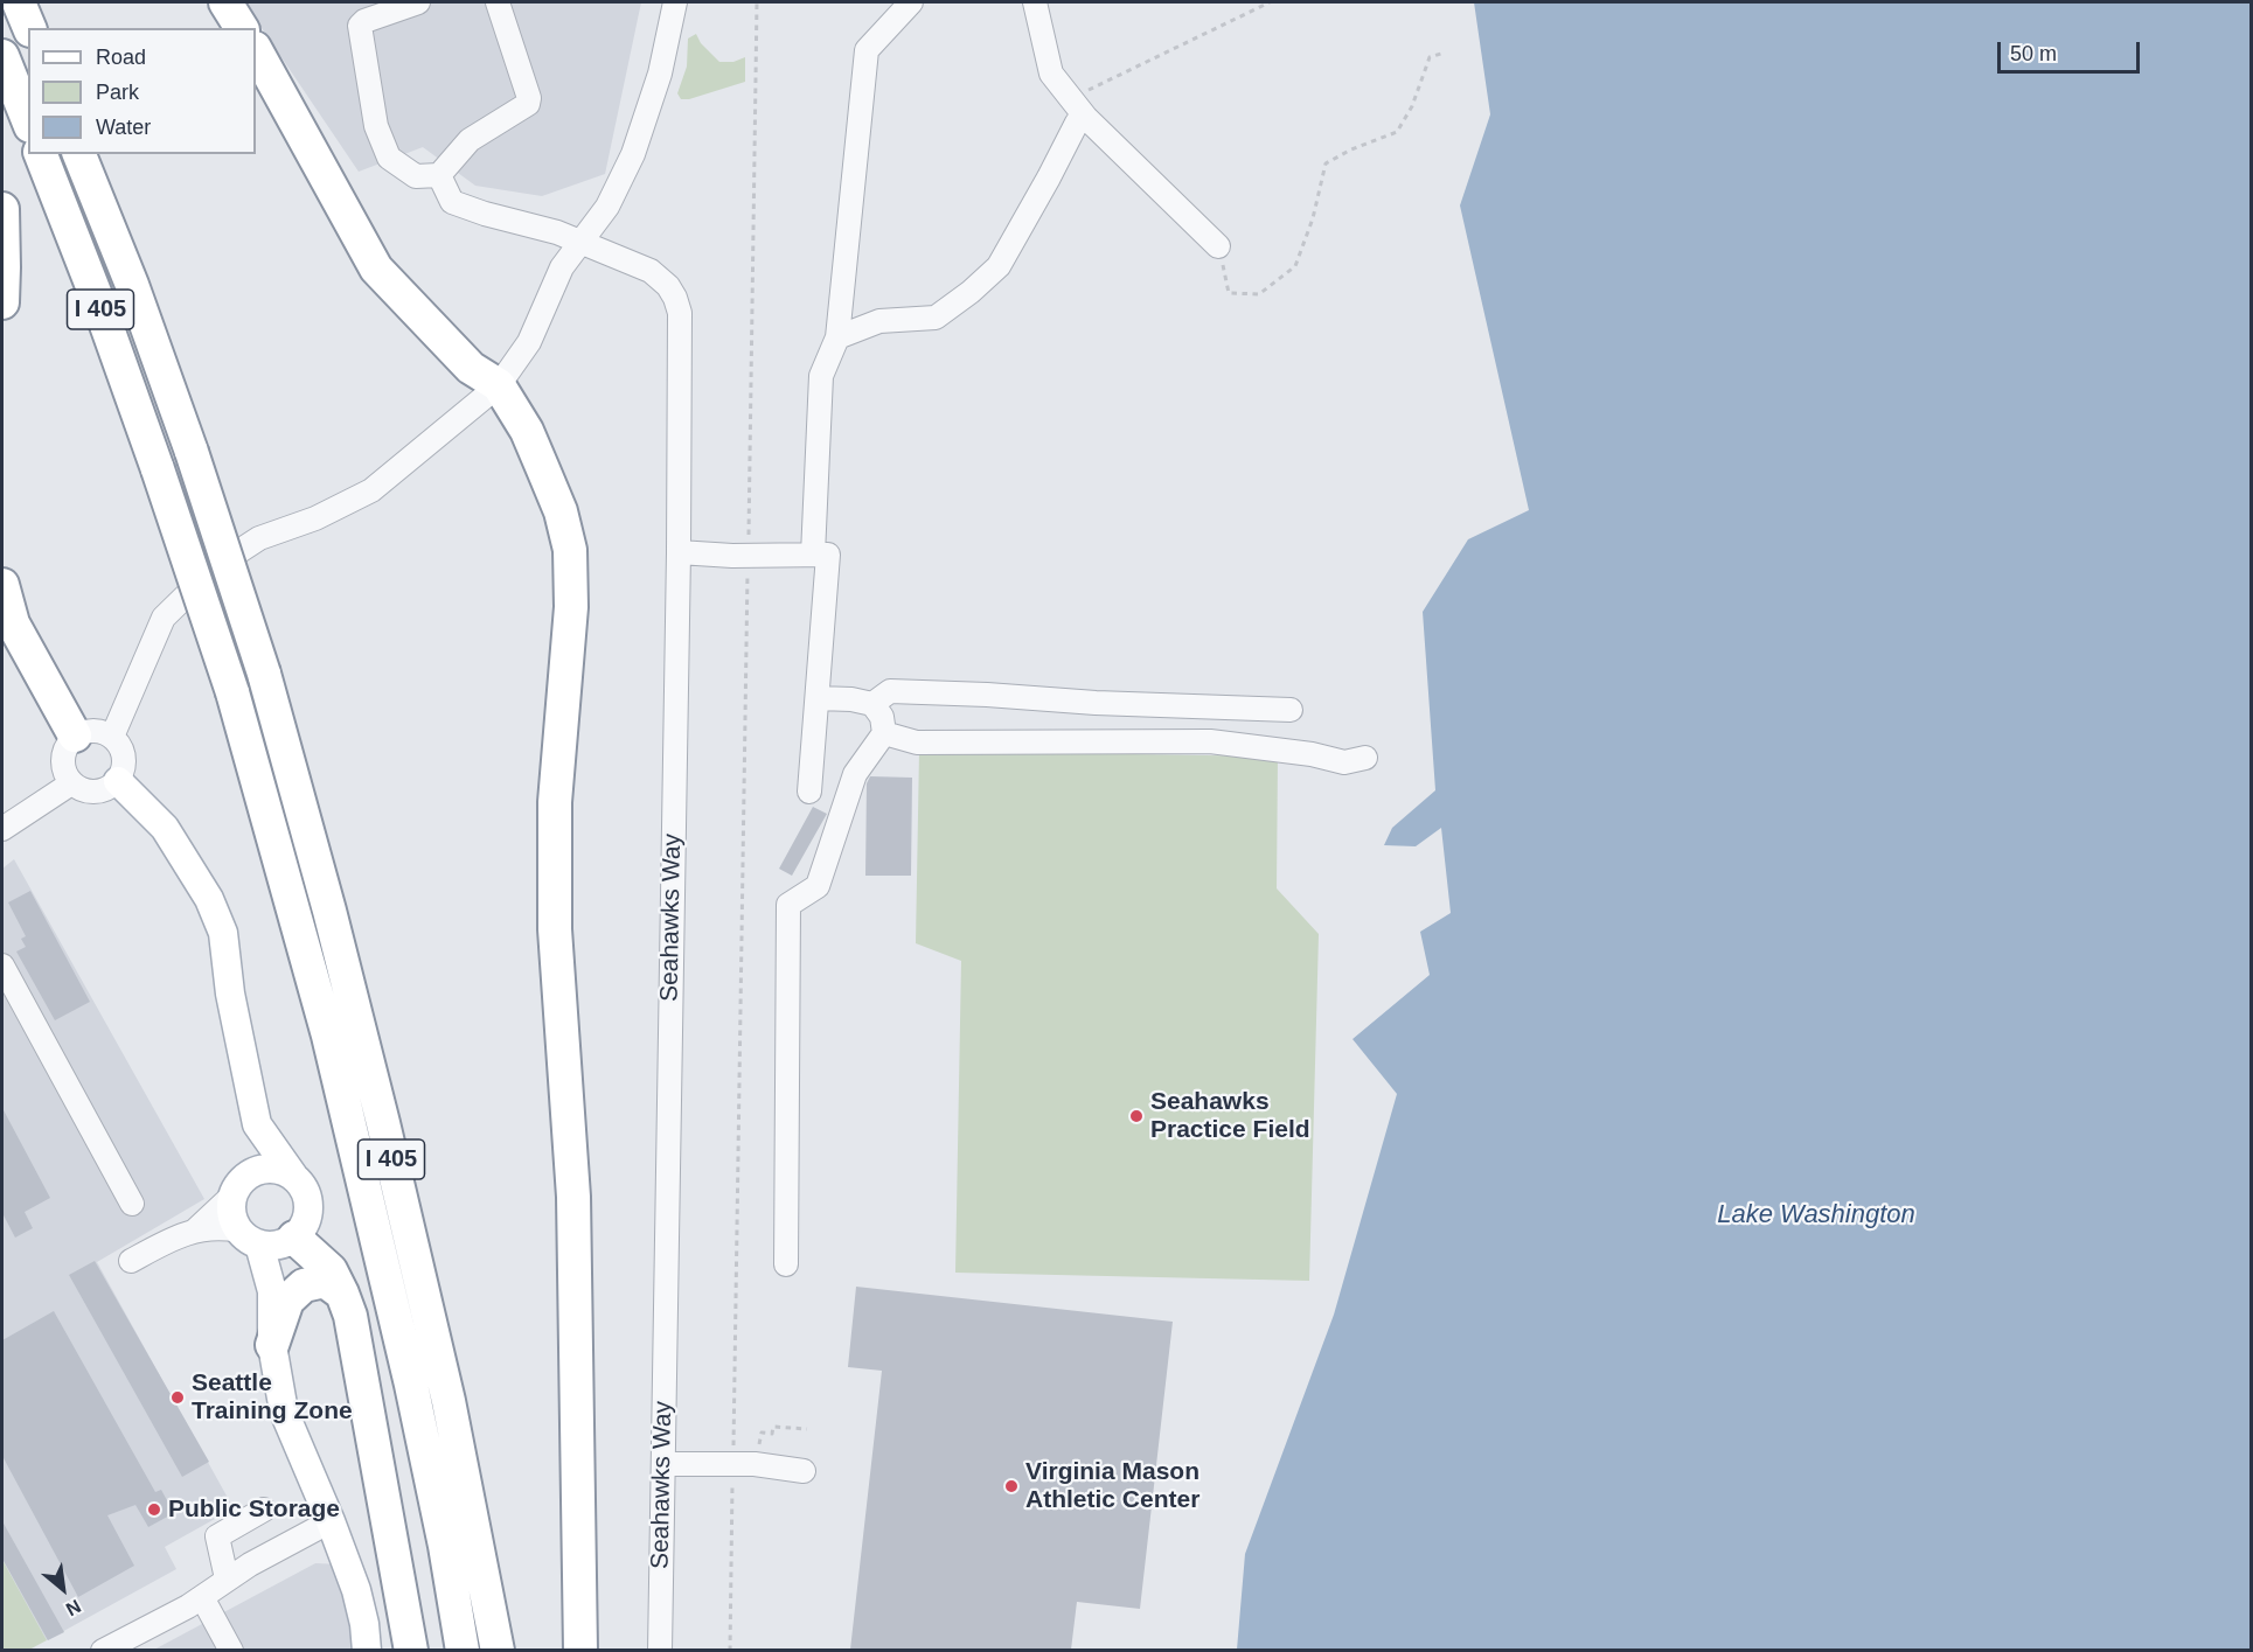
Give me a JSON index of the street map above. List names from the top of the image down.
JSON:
{
  "streets": {
    "highway": ["I 405"],
    "street": ["Seahawks Way"]
  },
  "water": ["Lake Washington"],
  "places": [
    "Seahawks Practice Field",
    "Seattle Training Zone",
    "Virginia Mason Athletic Center",
    "Public Storage"
  ],
  "legend": ["Road", "Park", "Water"],
  "scale_bar": "50 m",
  "north": "bottom right"
}
